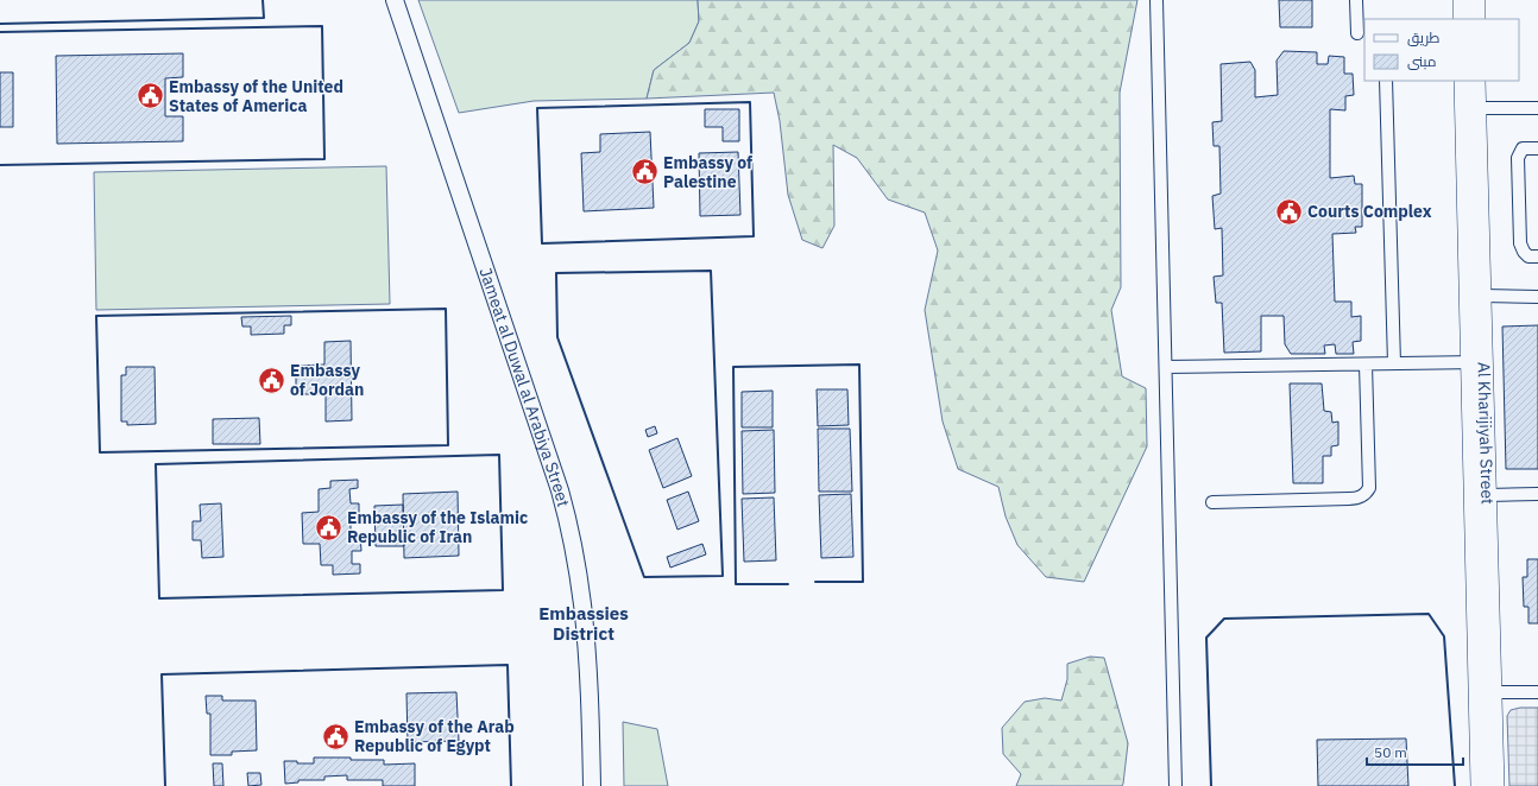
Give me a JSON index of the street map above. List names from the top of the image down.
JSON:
{
  "streets": {
    "main road": ["Al Kharijiyah Street"],
    "street": ["Jameat al Duwal al Arabiya Street"]
  },
  "districts": ["Embassies District"],
  "places": {
    "public building": [
      "Embassy of the United States of America",
      "Embassy of Palestine",
      "Courts Complex",
      "Embassy of Jordan",
      "Embassy of the Islamic Republic of Iran",
      "Embassy of the Arab Republic of Egypt"
    ]
  },
  "legend": ["طريق", "مبنى"],
  "scale_bar": "50 m"
}
